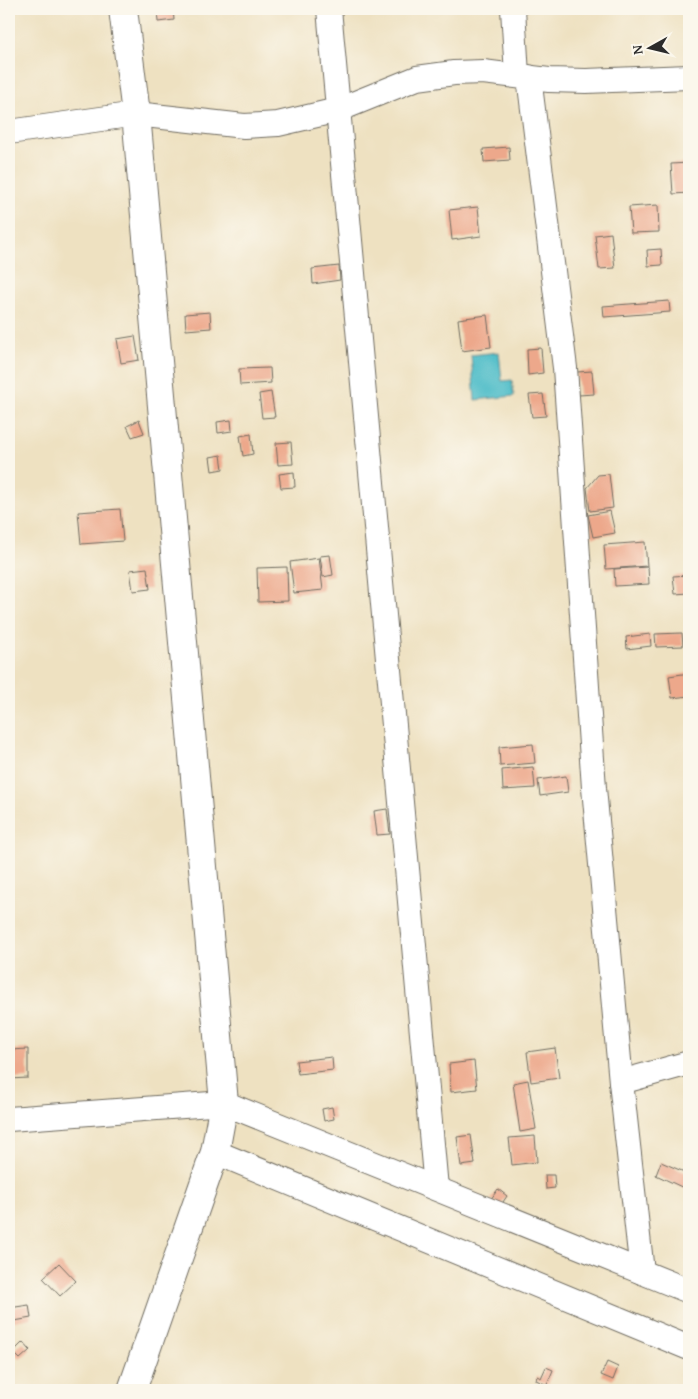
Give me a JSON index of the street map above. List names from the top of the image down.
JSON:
{
  "north": "left"
}
